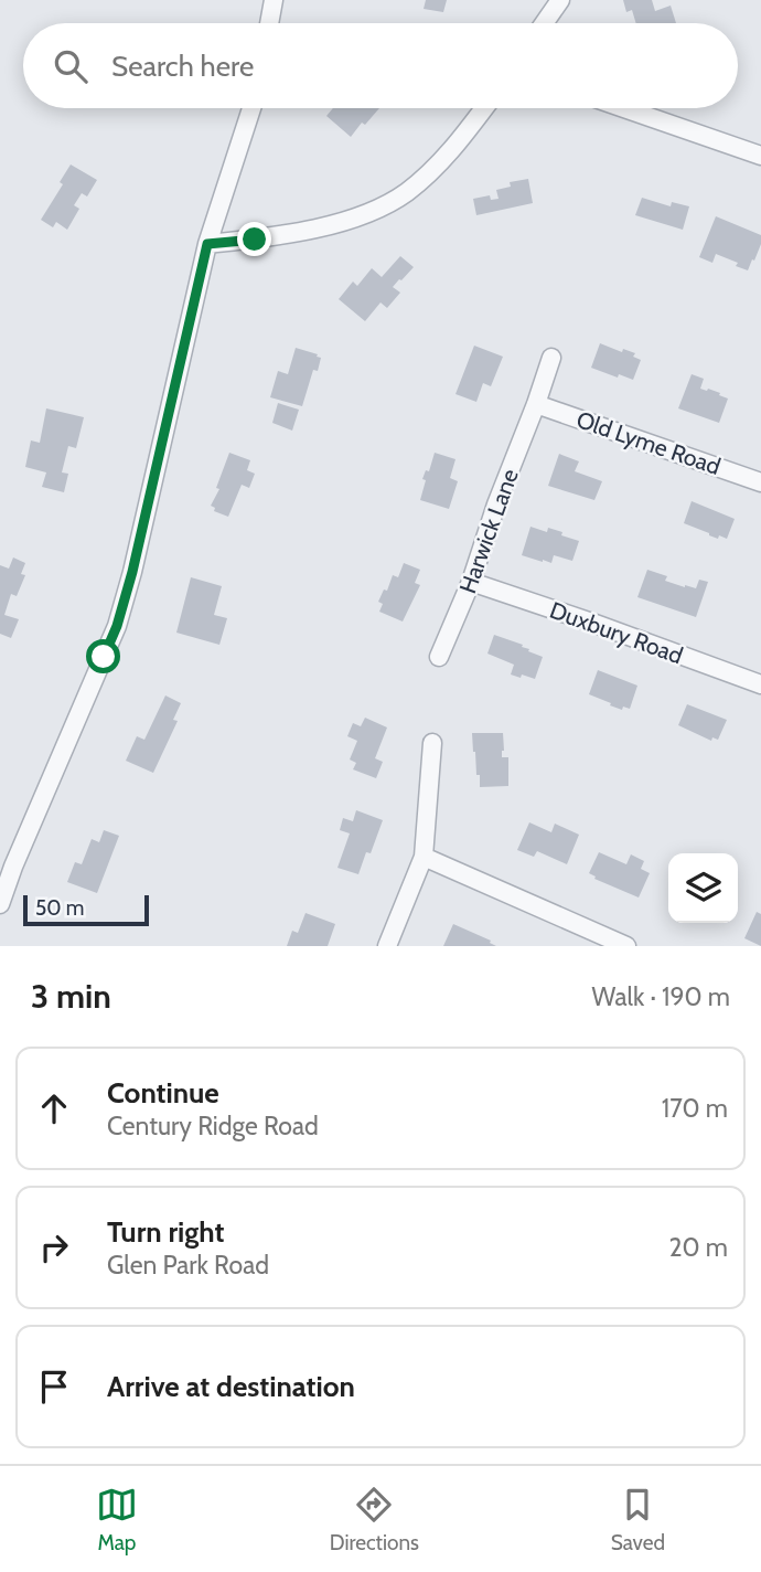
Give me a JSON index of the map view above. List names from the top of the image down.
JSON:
{
  "streets": {
    "street": ["Old Lyme Road", "Harwick Lane", "Duxbury Road"]
  },
  "crossings": [
    ["Old Lyme Road", "Harwick Lane"],
    ["Harwick Lane", "Duxbury Road"]
  ],
  "scale_bar": "50 m",
  "page": {
    "search": "Search here",
    "scale": "50 m",
    "heading": ["3 min", "Walk · 190 m"],
    "list": [
      ["Continue", "Century Ridge Road", "170 m"],
      ["Turn right", "Glen Park Road", "20 m"],
      "Arrive at destination"
    ],
    "nav": ["Map", "Directions", "Saved"]
  }
}
